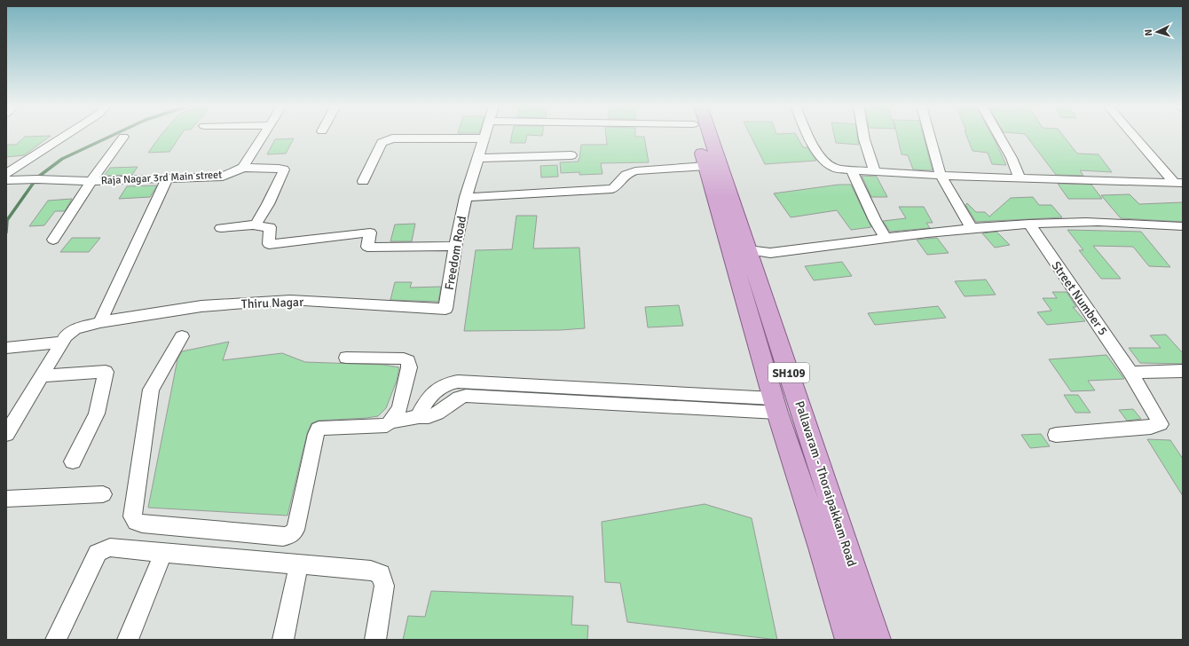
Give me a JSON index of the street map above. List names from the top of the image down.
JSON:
{
  "streets": {
    "main road": ["SH109", "Pallavaram - Thoraipakkam Road"],
    "street": [
      "Raja Nagar 3rd Main street",
      "Freedom Road",
      "Street Number 5",
      "Thiru Nagar"
    ]
  },
  "crossings": [
    ["Freedom Road", "Thiru Nagar"]
  ],
  "north": "left"
}
